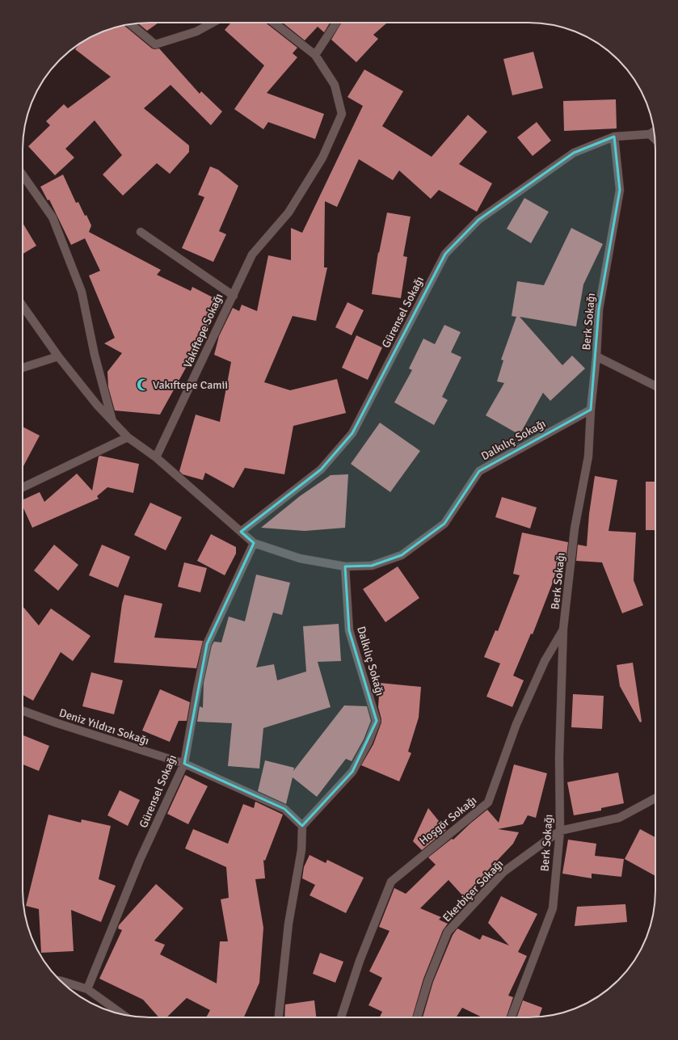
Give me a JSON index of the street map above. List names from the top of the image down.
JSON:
{
  "streets": {
    "street": [
      "Gürensel Sokağı",
      "Berk Sokağı",
      "Vakıftepe Sokağı",
      "Dalkılıç Sokağı",
      "Deniz Yıldızı Sokağı",
      "Hoşgör Sokağı",
      "Ekerbiçer Sokağı"
    ]
  },
  "crossings": [
    ["Gürensel Sokağı", "Berk Sokağı"],
    ["Gürensel Sokağı", "Deniz Yıldızı Sokağı"],
    ["Berk Sokağı", "Dalkılıç Sokağı"],
    ["Berk Sokağı", "Hoşgör Sokağı"],
    ["Berk Sokağı", "Ekerbiçer Sokağı"],
    ["Dalkılıç Sokağı", "Deniz Yıldızı Sokağı"]
  ],
  "places": {
    "mosque": ["Vakıftepe Camii"]
  }
}
